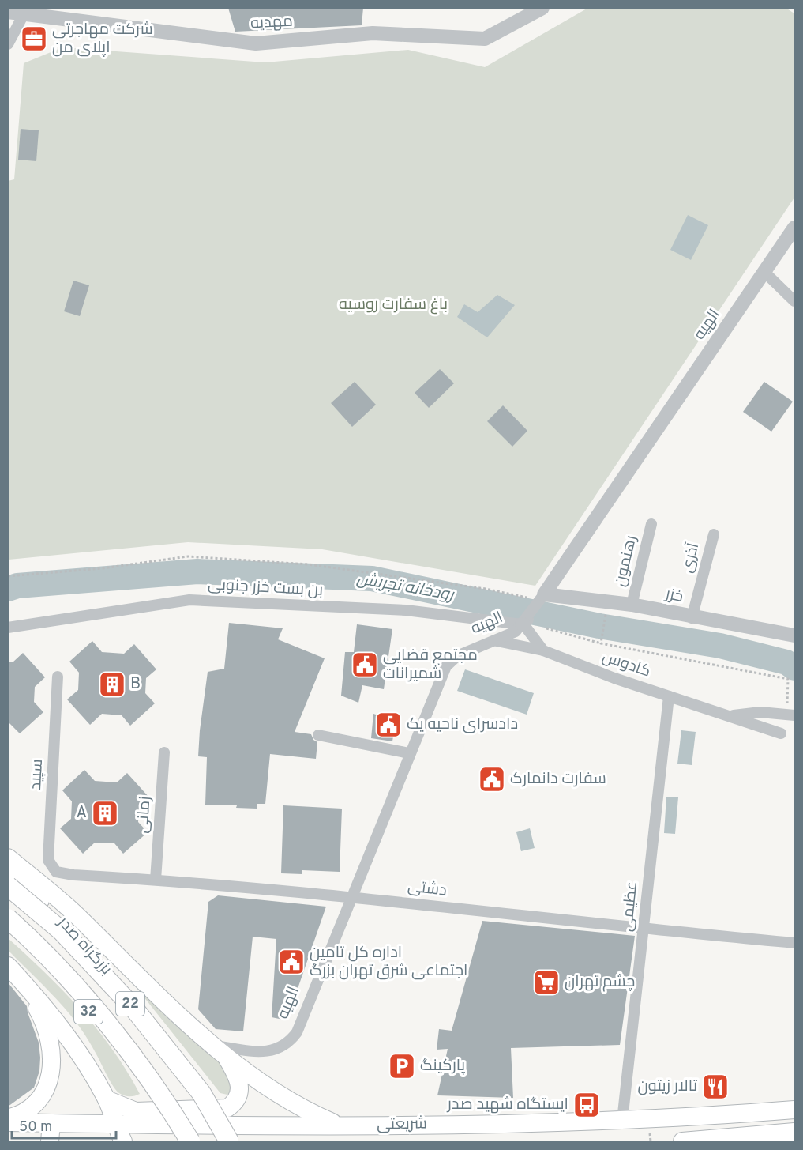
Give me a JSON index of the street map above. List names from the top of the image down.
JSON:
{
  "streets": {
    "highway": ["بزرگراه صدر", "22", "32"],
    "main road": ["شریعتی"],
    "street": [
      "مهدیه",
      "الهیه",
      "آذری",
      "رهنمون",
      "بن بست خزر جنوبی",
      "خزر",
      "کادوس",
      "سپید",
      "زمانی",
      "دشتی",
      "عظیمی"
    ]
  },
  "crossings": [
    ["الهیه", "بن بست خزر جنوبی"],
    ["الهیه", "خزر"],
    ["الهیه", "کادوس"],
    ["الهیه", "دشتی"],
    ["آذری", "خزر"],
    ["رهنمون", "خزر"],
    ["کادوس", "عظیمی"],
    ["سپید", "دشتی"],
    ["زمانی", "دشتی"],
    ["دشتی", "عظیمی"],
    ["عظیمی", "شریعتی"]
  ],
  "water": ["رودخانه تجریش"],
  "parks": ["باغ سفارت روسیه"],
  "places": {
    "office": ["شرکت مهاجرتی اپلای من"],
    "public building": [
      "مجتمع قضایی شمیرانات",
      "دادسرای ناحیه یک",
      "سفارت دانمارک",
      "اداره کل تامین اجتماعی شرق تهران بزرگ"
    ],
    "building": ["B", "A"],
    "supermarket": ["چشم تهران"],
    "parking": ["پارکینگ"],
    "restaurant": ["تالار زیتون"],
    "bus stop": ["ایستگاه شهید صدر"]
  },
  "scale_bar": "50 m"
}
